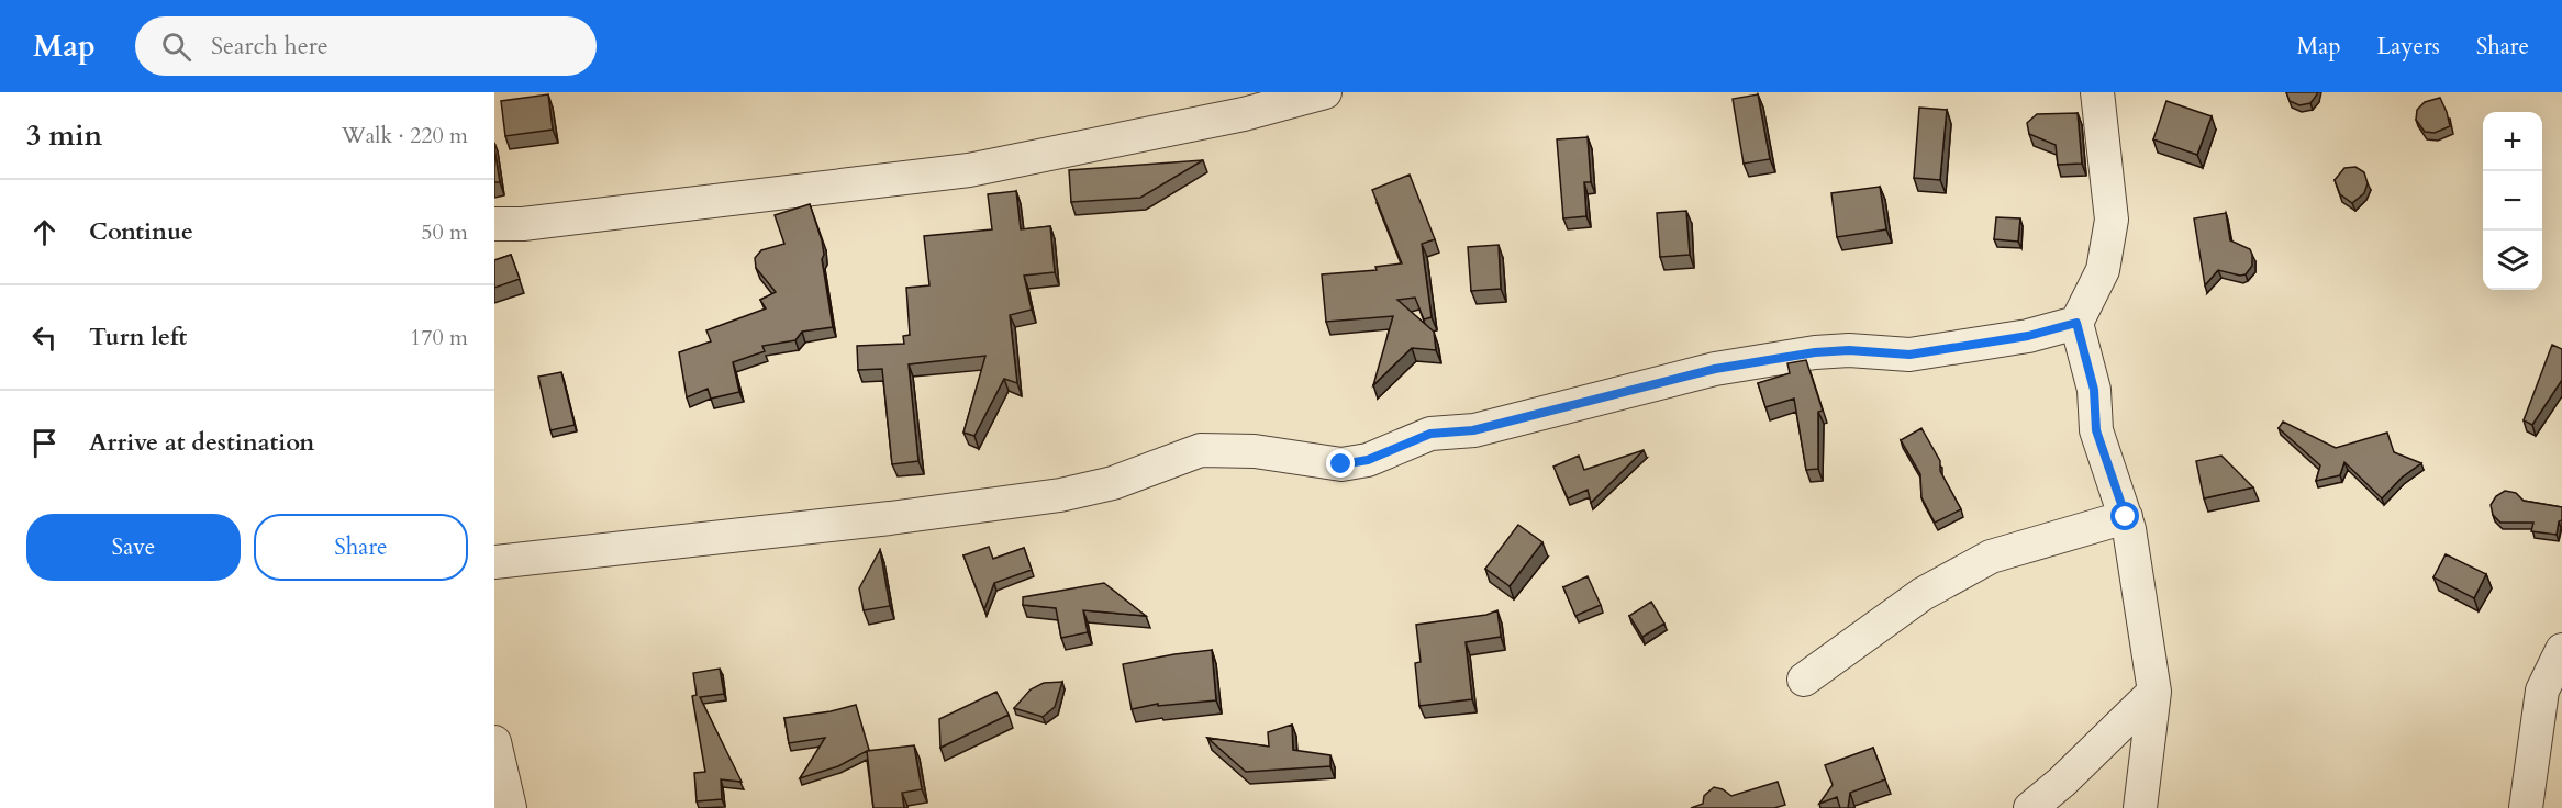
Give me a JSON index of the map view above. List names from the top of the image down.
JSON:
{
  "page": {
    "header": "Map",
    "search": "Search here",
    "nav": ["Map", "Layers", "Share"],
    "heading": ["3 min", "Walk · 220 m"],
    "map_buttons": ["+", "−"],
    "list": [
      ["Continue", "50 m"],
      ["Turn left", "170 m"],
      "Arrive at destination"
    ],
    "buttons": ["Save", "Share"]
  }
}
